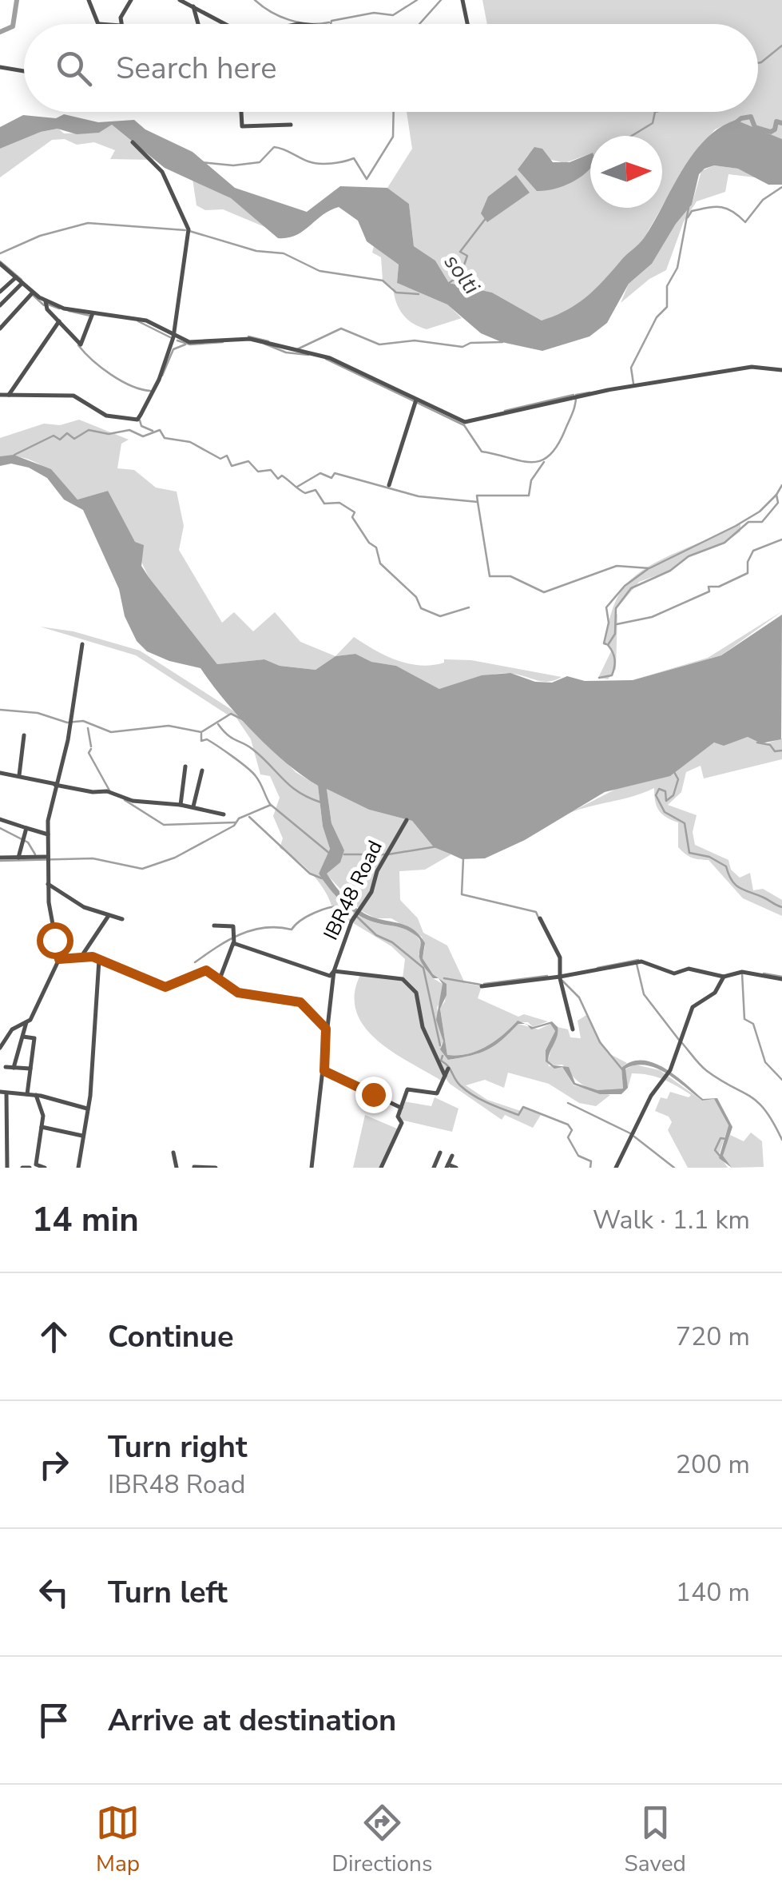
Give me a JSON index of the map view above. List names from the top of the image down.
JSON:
{
  "streets": {
    "street": ["IBR48 Road"]
  },
  "water": ["solti"],
  "north": "right",
  "page": {
    "search": "Search here",
    "heading": ["14 min", "Walk · 1.1 km"],
    "list": [
      ["Continue", "720 m"],
      ["Turn right", "IBR48 Road", "200 m"],
      ["Turn left", "140 m"],
      "Arrive at destination"
    ],
    "nav": ["Map", "Directions", "Saved"]
  }
}
